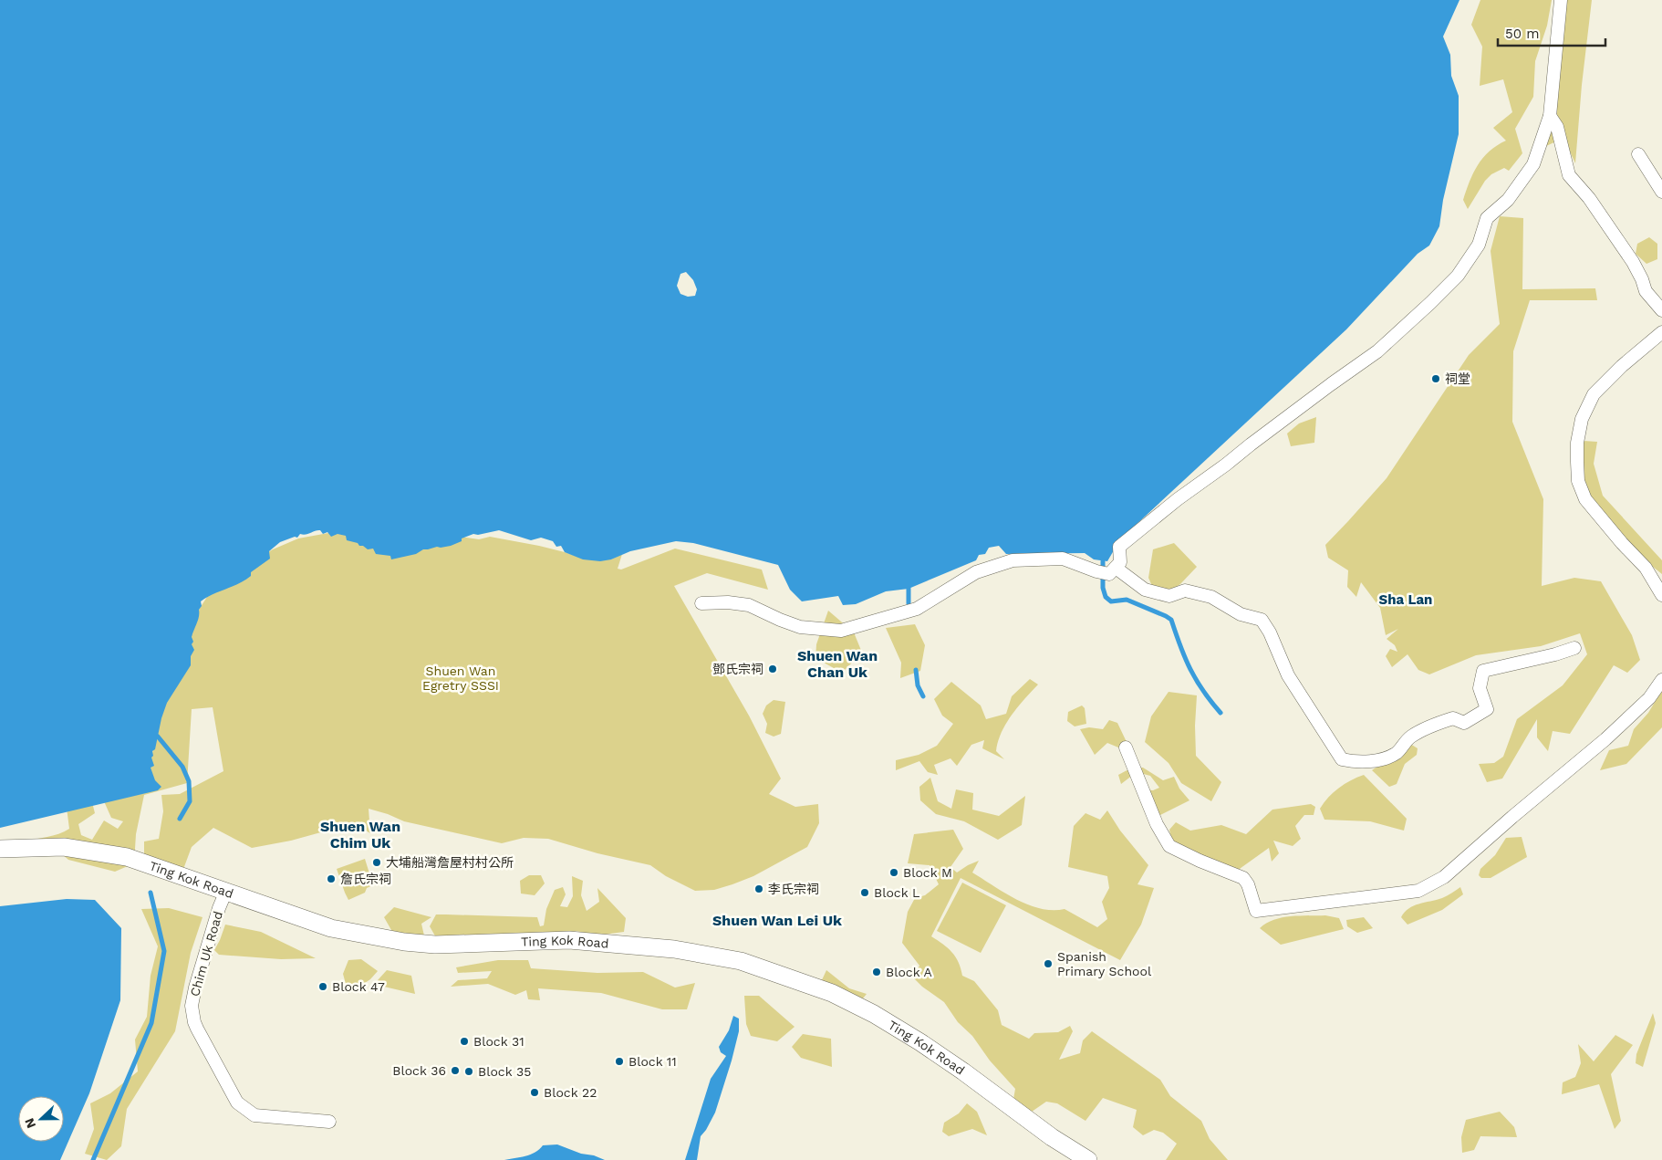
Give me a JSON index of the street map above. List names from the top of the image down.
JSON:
{
  "streets": {
    "main road": ["Ting Kok Road"],
    "street": ["Chim Uk Road"]
  },
  "crossings": [
    ["Ting Kok Road", "Chim Uk Road"]
  ],
  "districts": [
    "Sha Lan",
    "Shuen Wan Chan Uk",
    "Shuen Wan Chim Uk",
    "Shuen Wan Lei Uk"
  ],
  "parks": ["Shuen Wan Egretry SSSI"],
  "places": [
    "祠堂",
    "鄧氏宗祠",
    "大埔船灣詹屋村村公所",
    "Block M",
    "詹氏宗祠",
    "李氏宗祠",
    "Block L",
    "Spanish Primary School",
    "Block A",
    "Block 47",
    "Block 31",
    "Block 11",
    "Block 36",
    "Block 35",
    "Block 22"
  ],
  "scale_bar": "50 m",
  "north": "left"
}
